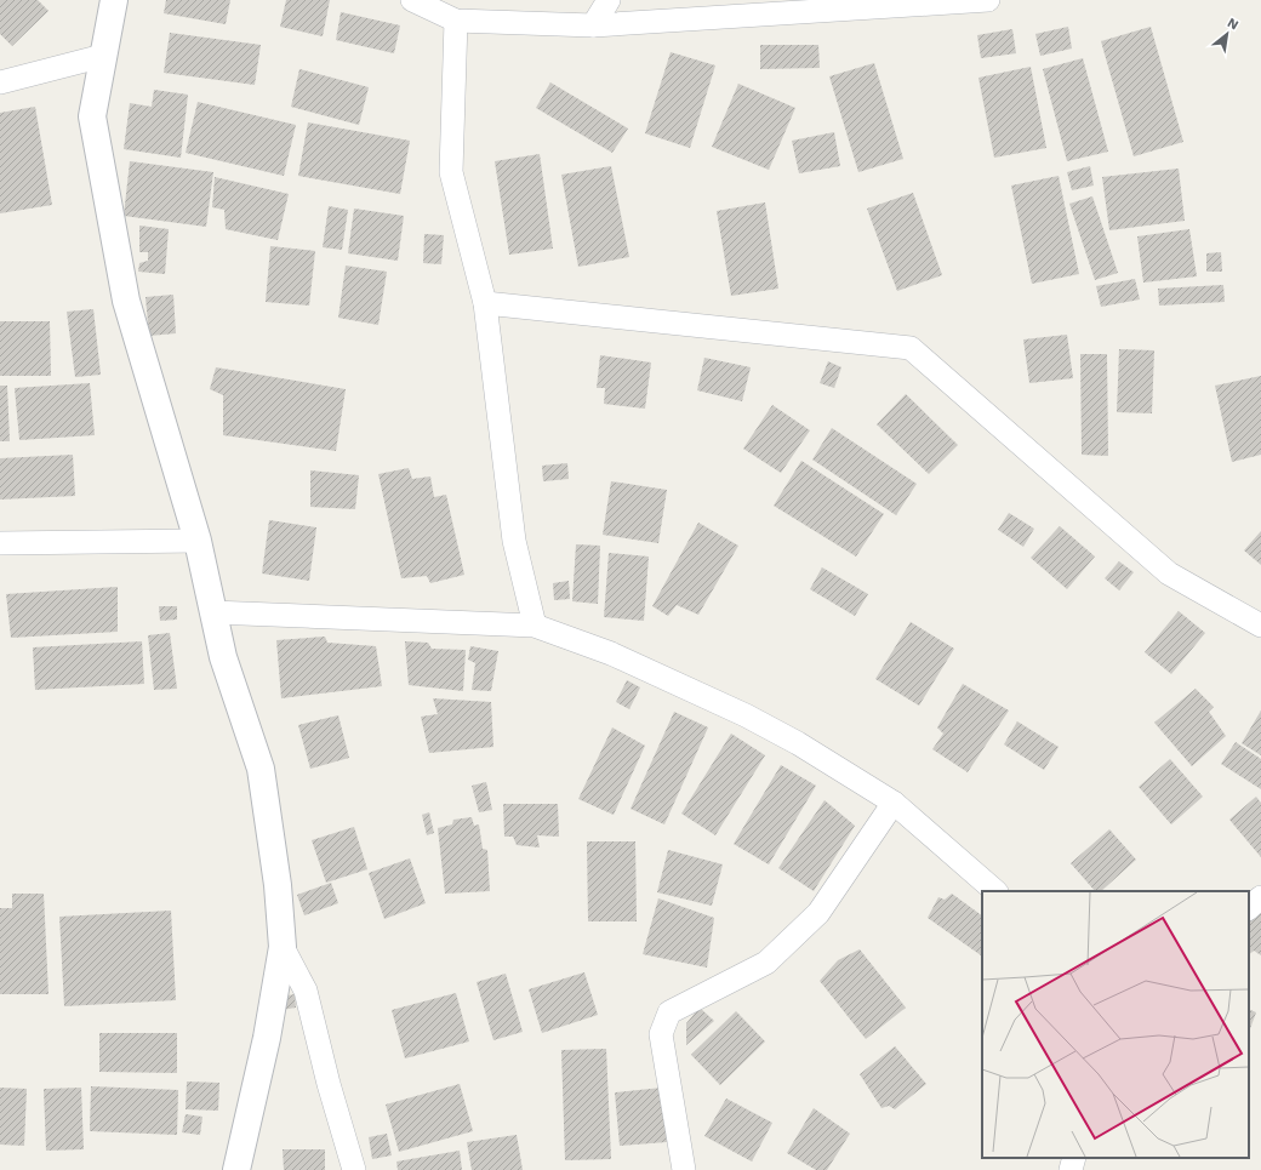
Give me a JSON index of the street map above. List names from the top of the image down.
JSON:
{
  "north": "top right"
}
